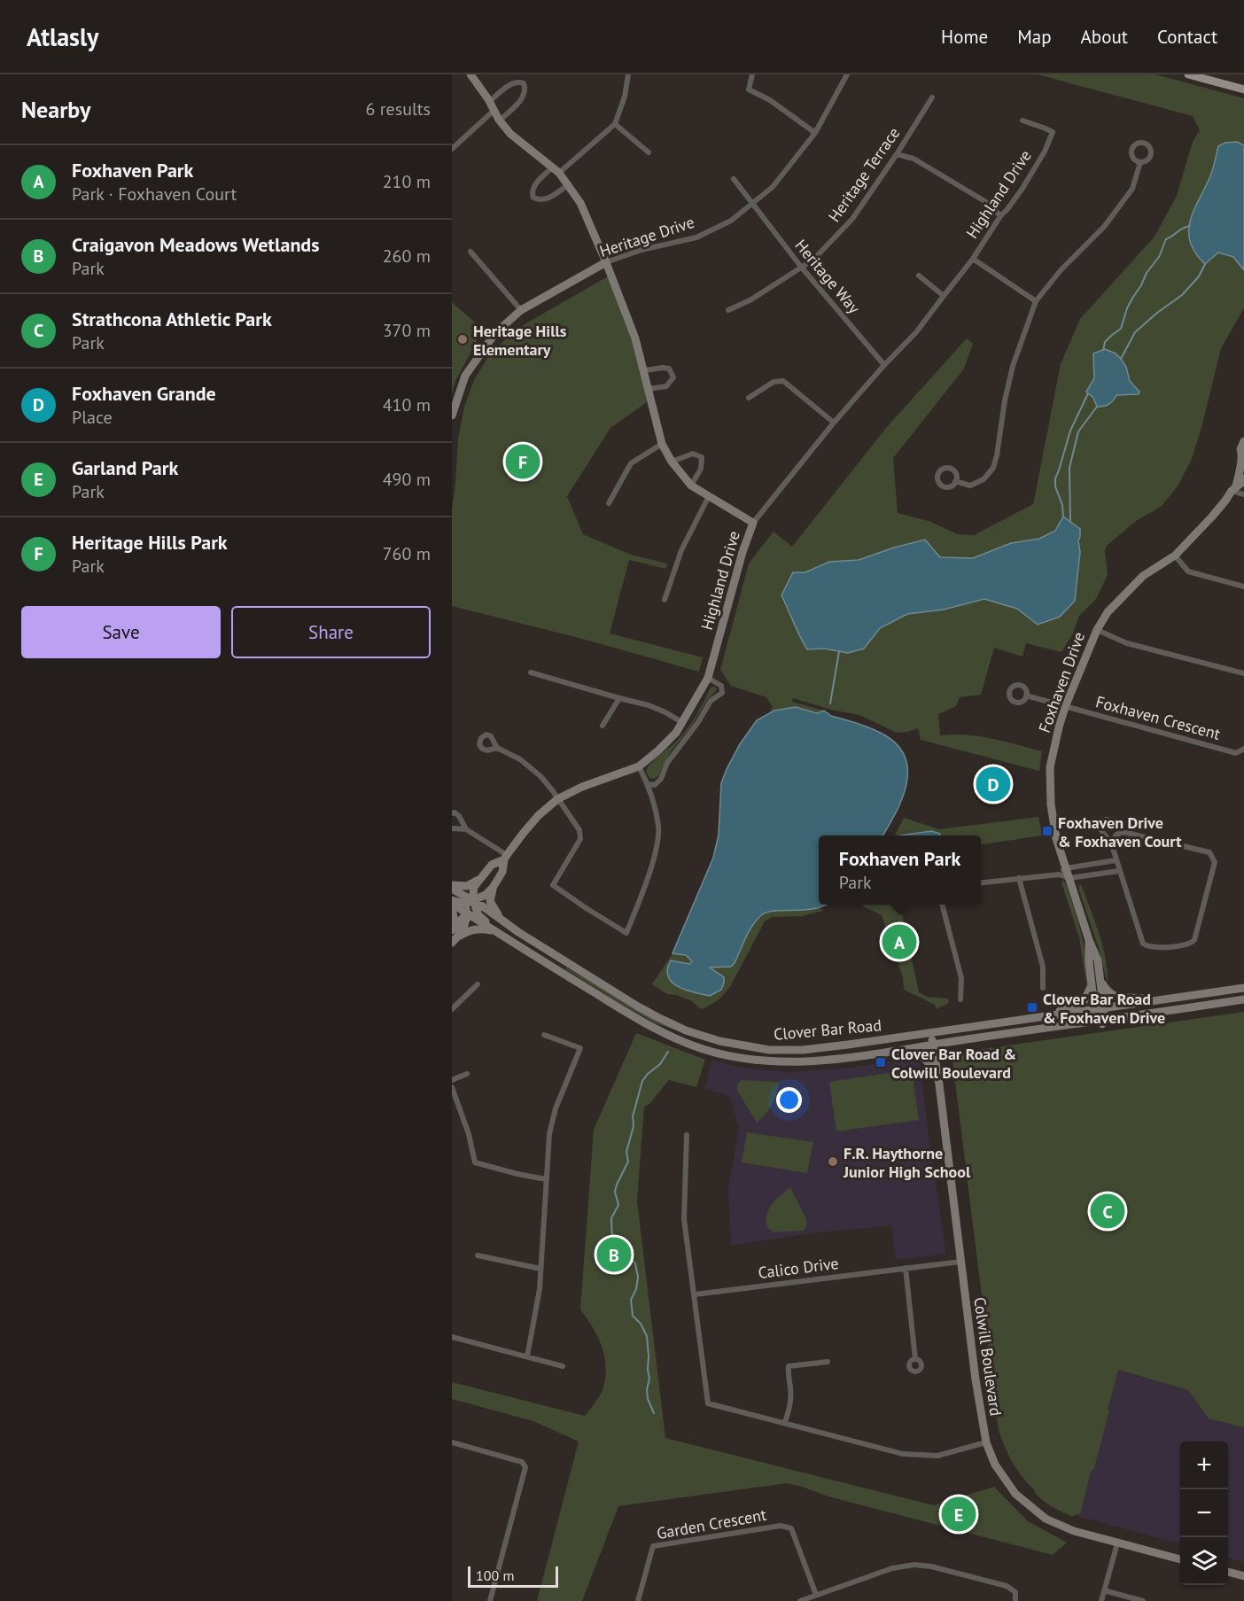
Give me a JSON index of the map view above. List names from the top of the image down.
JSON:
{
  "streets": {
    "street": [
      "Heritage Terrace",
      "Highland Drive",
      "Heritage Drive",
      "Heritage Way",
      "Foxhaven Drive",
      "Foxhaven Crescent",
      "Clover Bar Road",
      "Calico Drive",
      "Colwill Boulevard",
      "Garden Crescent"
    ]
  },
  "crossings": [
    ["Heritage Terrace", "Heritage Way"],
    ["Highland Drive", "Heritage Way"],
    ["Highland Drive", "Clover Bar Road"],
    ["Heritage Drive", "Heritage Way"],
    ["Foxhaven Drive", "Foxhaven Crescent"],
    ["Foxhaven Drive", "Clover Bar Road"],
    ["Clover Bar Road", "Colwill Boulevard"],
    ["Calico Drive", "Colwill Boulevard"]
  ],
  "places": {
    "other": ["Heritage Hills Elementary", "F.R. Haythorne Junior High School"],
    "transit": ["Foxhaven Drive & Foxhaven Court", "Clover Bar Road & Foxhaven Drive", "Clover Bar Road & Colwill Boulevard"]
  },
  "scale_bar": "100 m",
  "page": {
    "header": "Atlasly",
    "nav": [
      "Home",
      "Map",
      "About",
      "Contact"
    ],
    "heading": ["Nearby", "6 results"],
    "list": [
      {
        "mark": "A",
        "name": "Foxhaven Park",
        "note": "Park · Foxhaven Court",
        "value": "210 m"
      },
      {
        "mark": "B",
        "name": "Craigavon Meadows Wetlands",
        "note": "Park",
        "value": "260 m"
      },
      {
        "mark": "C",
        "name": "Strathcona Athletic Park",
        "note": "Park",
        "value": "370 m"
      },
      {
        "mark": "D",
        "name": "Foxhaven Grande",
        "note": "Place",
        "value": "410 m"
      },
      {
        "mark": "E",
        "name": "Garland Park",
        "note": "Park",
        "value": "490 m"
      },
      {
        "mark": "F",
        "name": "Heritage Hills Park",
        "note": "Park",
        "value": "760 m"
      }
    ],
    "pins": [
      "F",
      "D",
      "A",
      "C",
      "B",
      "E"
    ],
    "buttons": ["Save", "Share"],
    "popup": ["Foxhaven Park", "Park"],
    "map_buttons": ["+", "−"],
    "scale": "100 m"
  }
}
